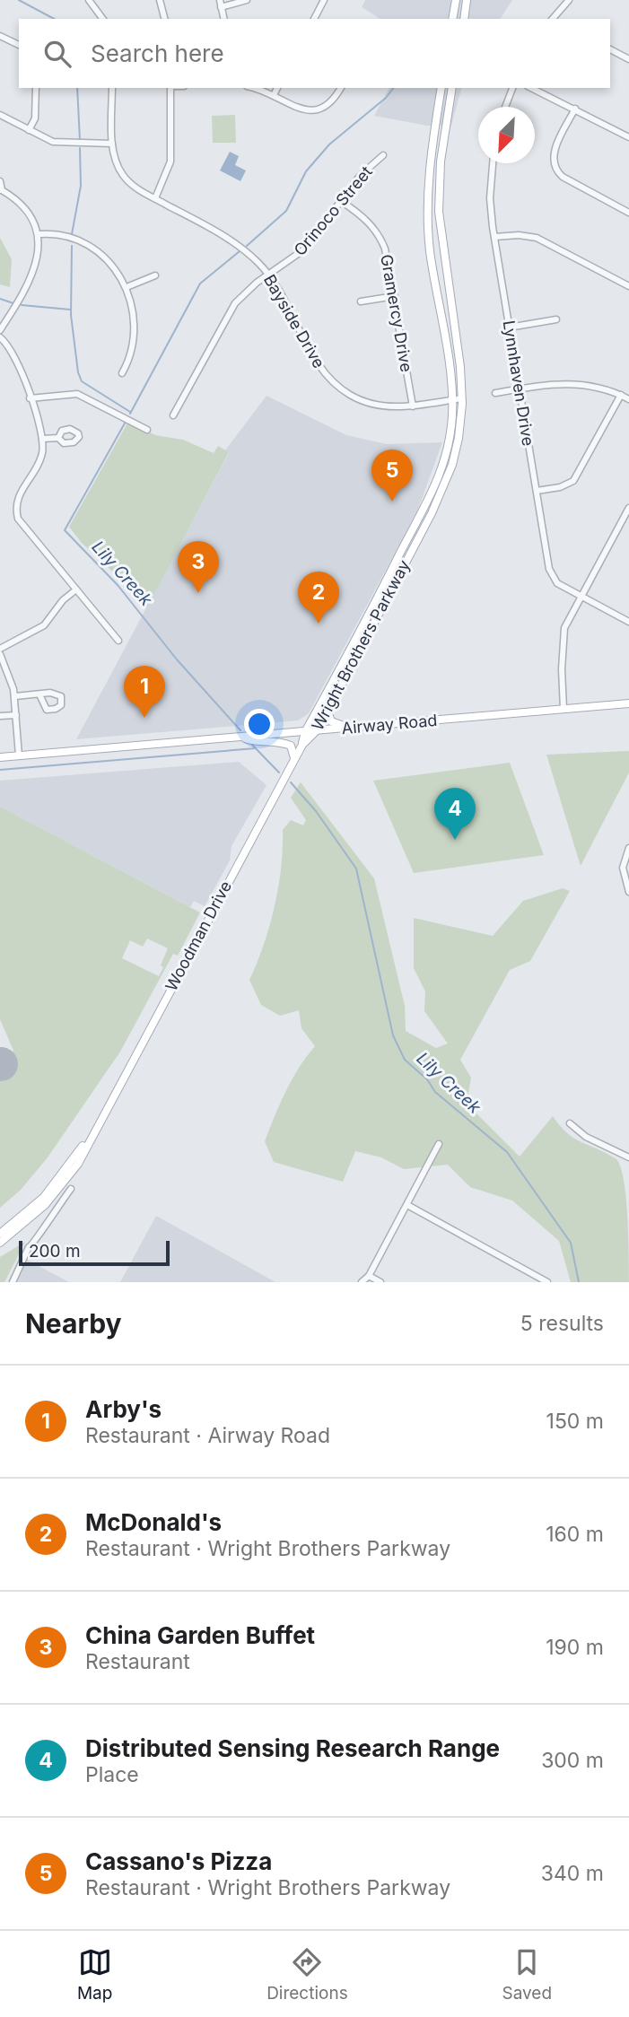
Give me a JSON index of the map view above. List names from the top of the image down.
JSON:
{
  "streets": {
    "main road": ["Wright Brothers Parkway", "Airway Road", "Woodman Drive"],
    "street": [
      "Orinoco Street",
      "Gramercy Drive",
      "Bayside Drive",
      "Lynnhaven Drive"
    ]
  },
  "crossings": [
    ["Orinoco Street", "Gramercy Drive"],
    ["Orinoco Street", "Bayside Drive"],
    ["Gramercy Drive", "Bayside Drive"],
    ["Bayside Drive", "Wright Brothers Parkway"],
    ["Wright Brothers Parkway", "Airway Road"],
    ["Wright Brothers Parkway", "Woodman Drive"]
  ],
  "water": ["Lily Creek"],
  "scale_bar": "200 m",
  "north": "bottom left",
  "page": {
    "search": "Search here",
    "pins": [
      "5",
      "3",
      "2",
      "1",
      "4"
    ],
    "scale": "200 m",
    "heading": ["Nearby", "5 results"],
    "list": [
      {
        "mark": "1",
        "name": "Arby's",
        "note": "Restaurant · Airway Road",
        "value": "150 m"
      },
      {
        "mark": "2",
        "name": "McDonald's",
        "note": "Restaurant · Wright Brothers Parkway",
        "value": "160 m"
      },
      {
        "mark": "3",
        "name": "China Garden Buffet",
        "note": "Restaurant",
        "value": "190 m"
      },
      {
        "mark": "4",
        "name": "Distributed Sensing Research Range",
        "note": "Place",
        "value": "300 m"
      },
      {
        "mark": "5",
        "name": "Cassano's Pizza",
        "note": "Restaurant · Wright Brothers Parkway",
        "value": "340 m"
      }
    ],
    "nav": ["Map", "Directions", "Saved"]
  }
}
